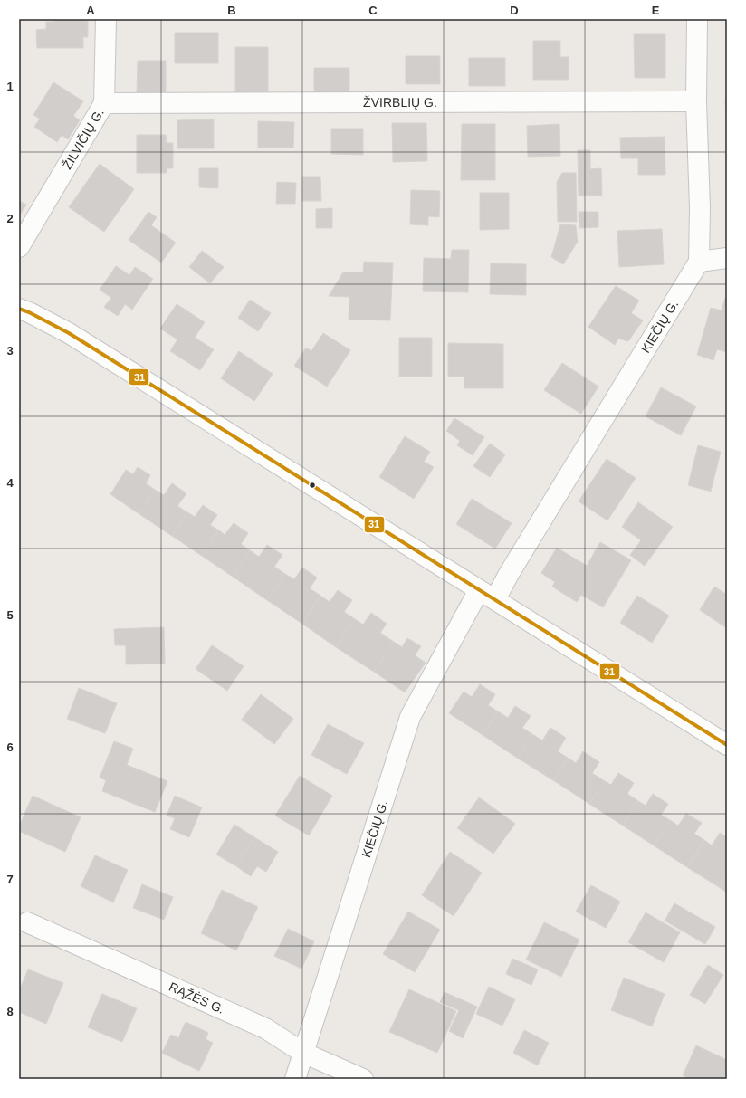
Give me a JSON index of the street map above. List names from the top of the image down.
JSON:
{
  "streets": {
    "street": [
      "ŽVIRBLIŲ G.",
      "ŽILVIČIŲ G.",
      "KIEČIŲ G.",
      "RĄŽĖS G."
    ]
  },
  "crossings": [
    ["ŽVIRBLIŲ G.", "ŽILVIČIŲ G."],
    ["KIEČIŲ G.", "RĄŽĖS G."]
  ],
  "lines": ["transit line 31"],
  "grid": {
    "columns": [
      "A",
      "B",
      "C",
      "D",
      "E"
    ],
    "rows": [
      "1",
      "2",
      "3",
      "4",
      "5",
      "6",
      "7",
      "8"
    ]
  }
}
